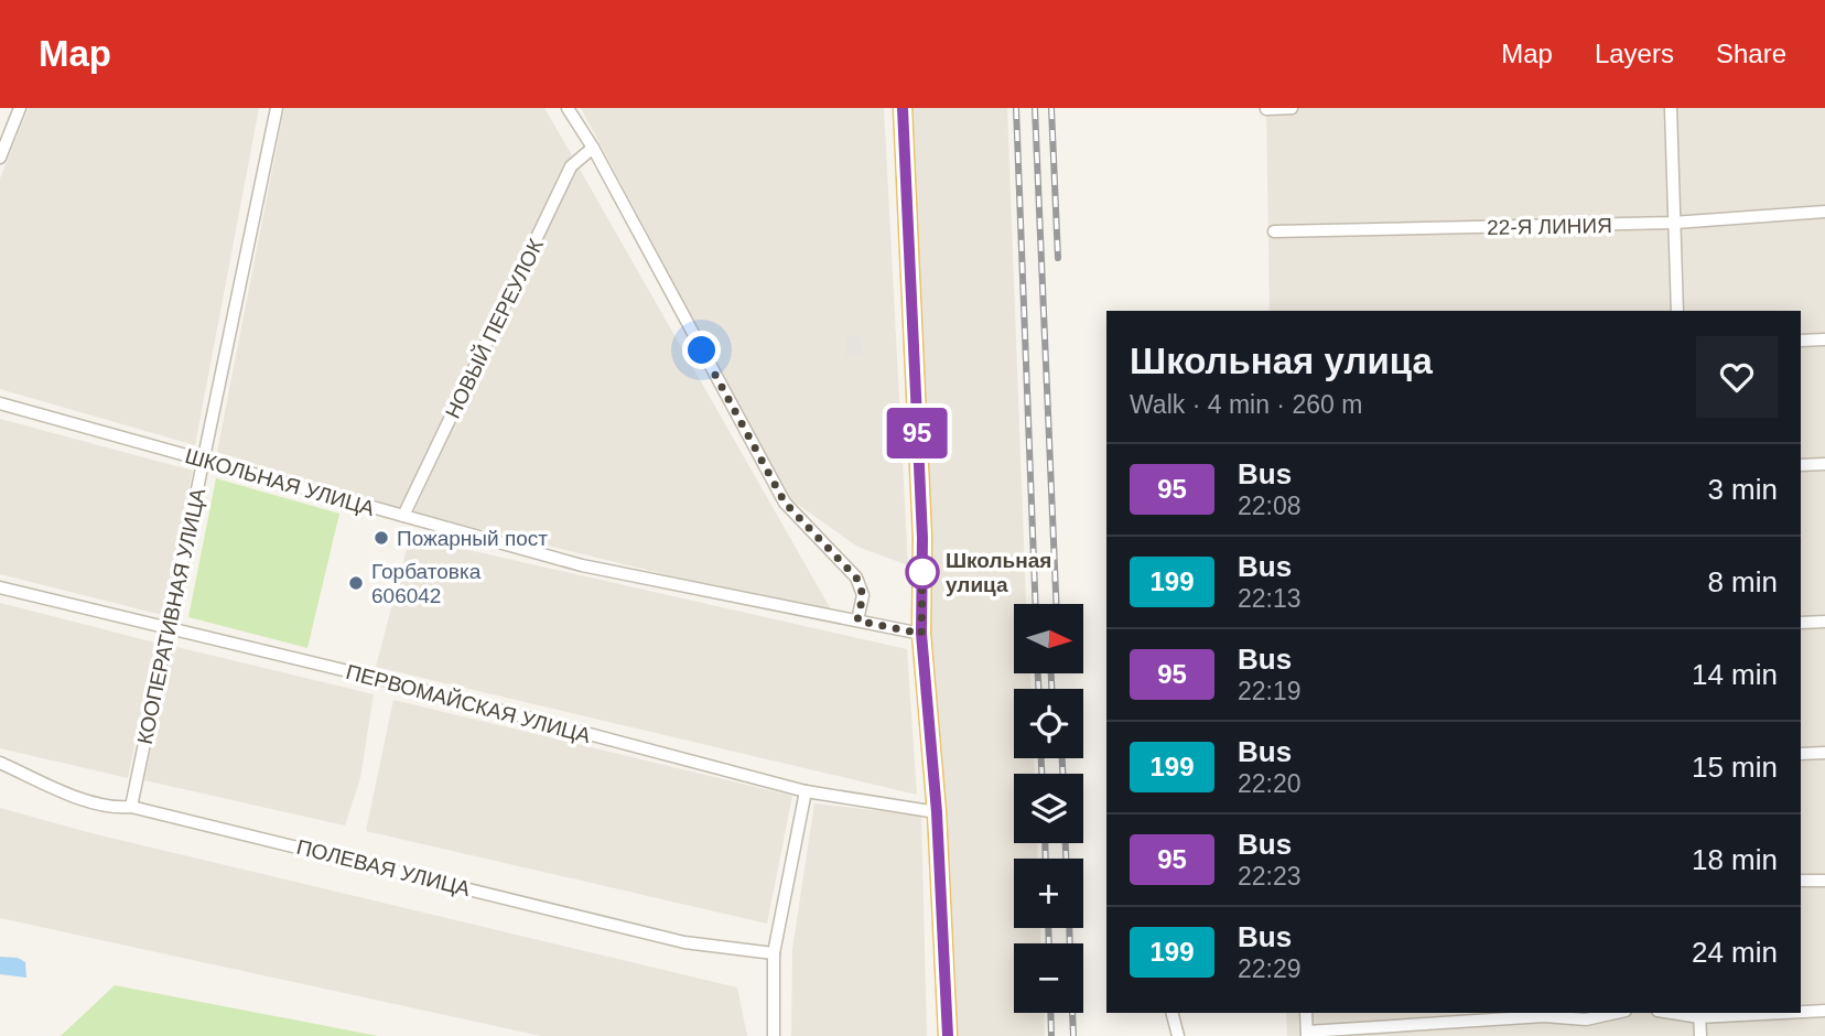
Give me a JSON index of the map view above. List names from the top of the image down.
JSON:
{
  "streets": {
    "street": [
      "22-Я ЛИНИЯ",
      "НОВЫЙ ПЕРЕУЛОК",
      "ШКОЛЬНАЯ УЛИЦА",
      "КООПЕРАТИВНАЯ УЛИЦА",
      "ПЕРВОМАЙСКАЯ УЛИЦА",
      "ПОЛЕВАЯ УЛИЦА"
    ]
  },
  "crossings": [
    ["НОВЫЙ ПЕРЕУЛОК", "ШКОЛЬНАЯ УЛИЦА"],
    ["ШКОЛЬНАЯ УЛИЦА", "КООПЕРАТИВНАЯ УЛИЦА"],
    ["КООПЕРАТИВНАЯ УЛИЦА", "ПЕРВОМАЙСКАЯ УЛИЦА"],
    ["КООПЕРАТИВНАЯ УЛИЦА", "ПОЛЕВАЯ УЛИЦА"]
  ],
  "places": ["Пожарный пост", "Школьная улица", "Горбатовка 606042"],
  "lines": ["bus line 95"],
  "north": "right",
  "page": {
    "header": "Map",
    "nav": ["Map", "Layers", "Share"],
    "on_map": "95",
    "heading": ["Школьная улица", "Walk · 4 min · 260 m"],
    "list": [
      {
        "mark": "95",
        "name": "Bus",
        "note": "22:08",
        "value": "3 min"
      },
      {
        "mark": "199",
        "name": "Bus",
        "note": "22:13",
        "value": "8 min"
      },
      {
        "mark": "95",
        "name": "Bus",
        "note": "22:19",
        "value": "14 min"
      },
      {
        "mark": "199",
        "name": "Bus",
        "note": "22:20",
        "value": "15 min"
      },
      {
        "mark": "95",
        "name": "Bus",
        "note": "22:23",
        "value": "18 min"
      },
      {
        "mark": "199",
        "name": "Bus",
        "note": "22:29",
        "value": "24 min"
      }
    ],
    "map_buttons": ["+", "−"]
  }
}
